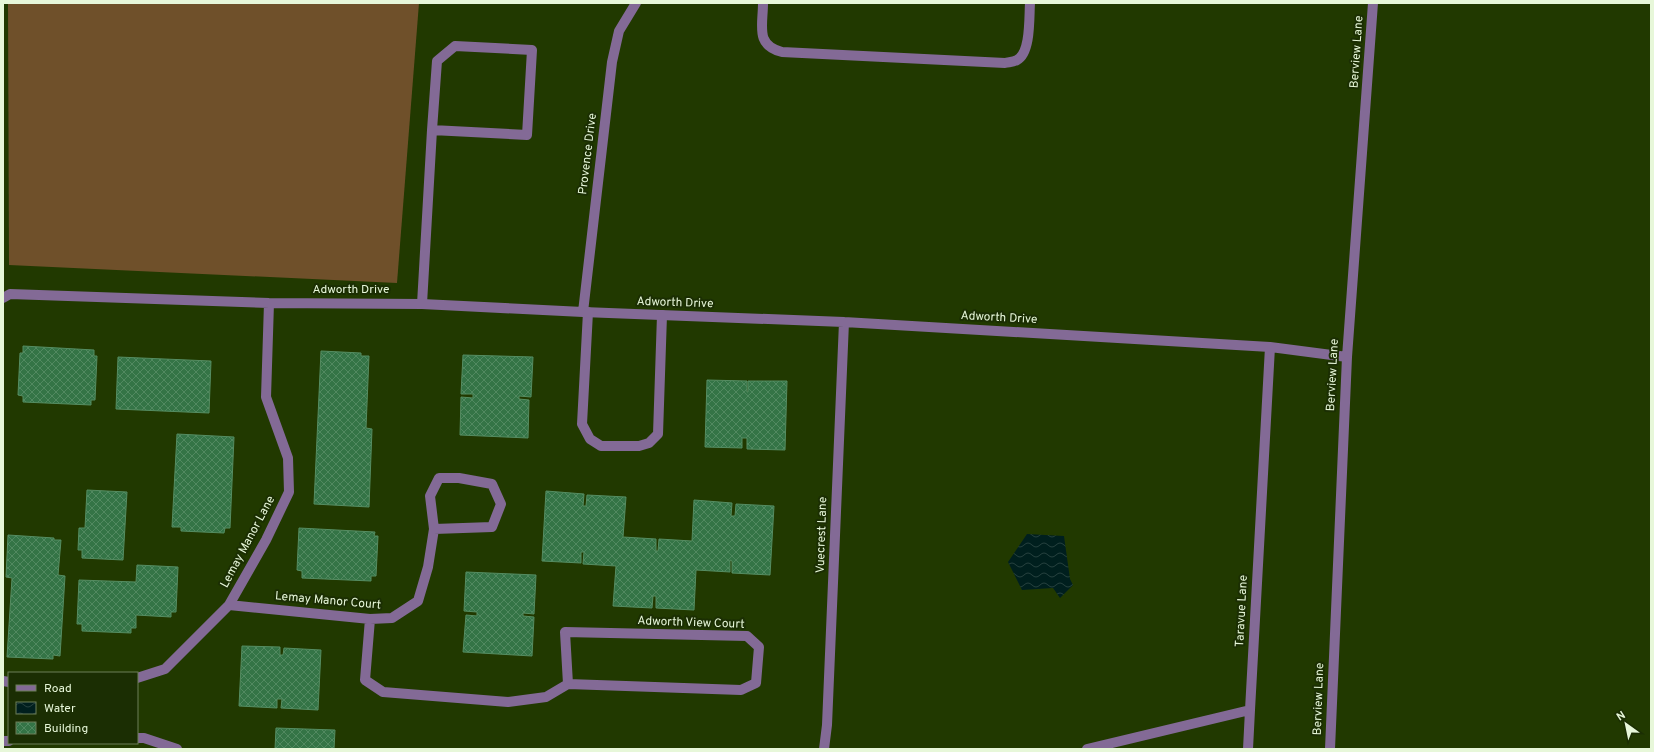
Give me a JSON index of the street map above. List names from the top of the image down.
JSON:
{
  "streets": {
    "street": [
      "Berview Lane",
      "Provence Drive",
      "Adworth Drive",
      "Vuecrest Lane",
      "Lemay Manor Lane",
      "Lemay Manor Court",
      "Taravue Lane",
      "Adworth View Court"
    ]
  },
  "crossings": [
    ["Berview Lane", "Adworth Drive"],
    ["Provence Drive", "Adworth Drive"],
    ["Adworth Drive", "Vuecrest Lane"],
    ["Adworth Drive", "Lemay Manor Lane"],
    ["Adworth Drive", "Taravue Lane"],
    ["Lemay Manor Lane", "Lemay Manor Court"]
  ],
  "legend": ["Road", "Water", "Building"],
  "north": "top left"
}
